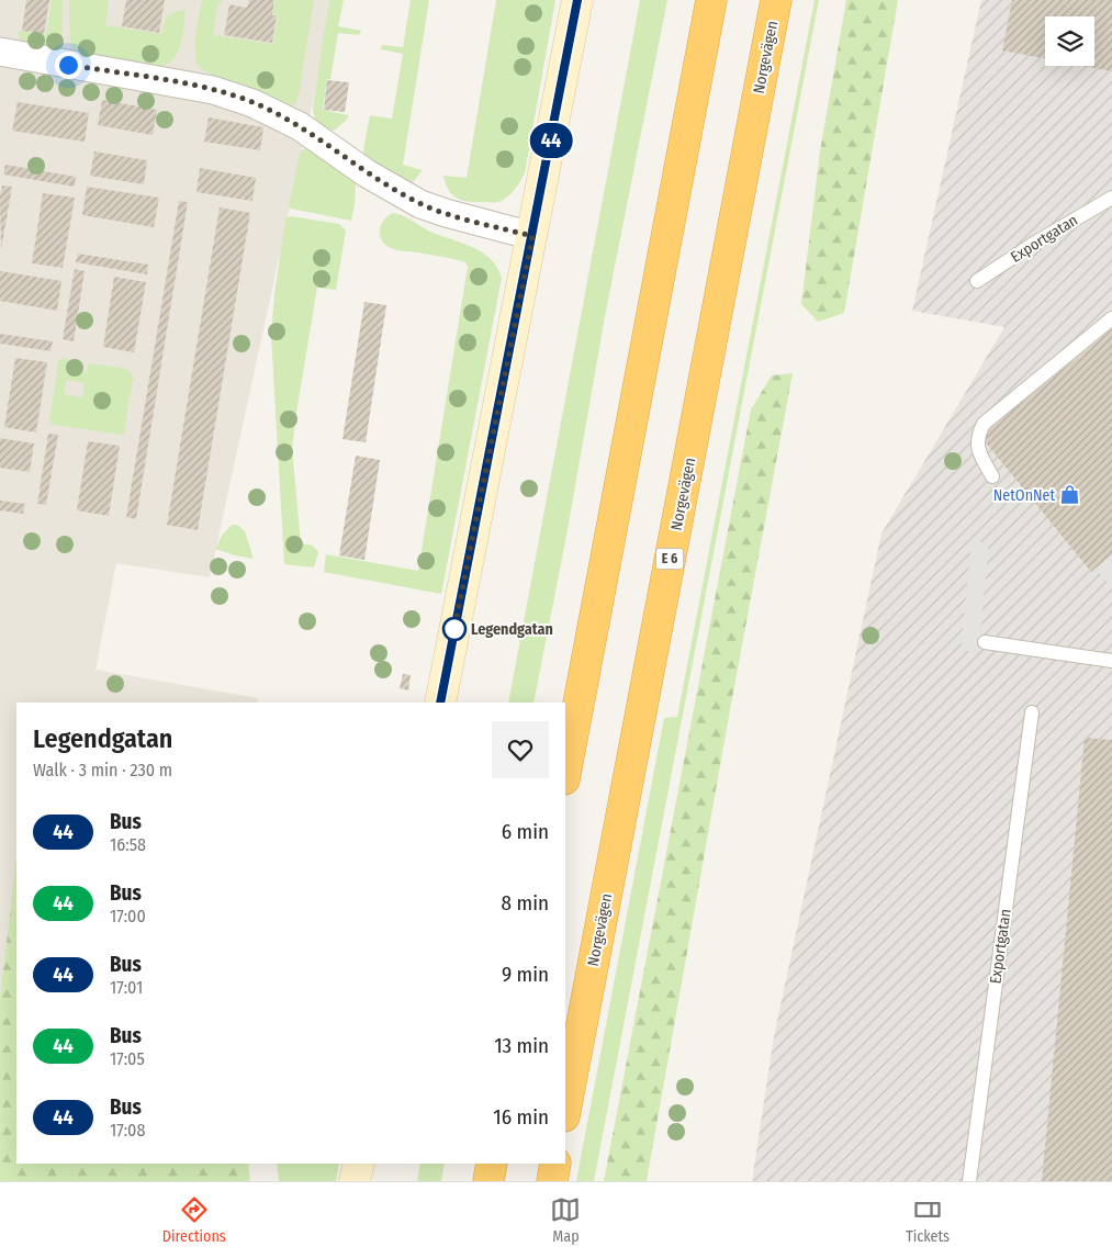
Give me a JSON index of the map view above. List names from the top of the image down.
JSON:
{
  "streets": {
    "highway": ["Norgevägen", "E 6"],
    "lane": ["Exportgatan"]
  },
  "places": {
    "shop": ["NetOnNet"],
    "other": ["Legendgatan"]
  },
  "lines": ["bus line 44"],
  "page": {
    "on_map": "44",
    "heading": ["Legendgatan", "Walk · 3 min · 230 m"],
    "list": [
      {
        "mark": "44",
        "name": "Bus",
        "note": "16:58",
        "value": "6 min"
      },
      {
        "mark": "44",
        "name": "Bus",
        "note": "17:00",
        "value": "8 min"
      },
      {
        "mark": "44",
        "name": "Bus",
        "note": "17:01",
        "value": "9 min"
      },
      {
        "mark": "44",
        "name": "Bus",
        "note": "17:05",
        "value": "13 min"
      },
      {
        "mark": "44",
        "name": "Bus",
        "note": "17:08",
        "value": "16 min"
      }
    ],
    "tabs": ["Directions", "Map", "Tickets"]
  }
}
